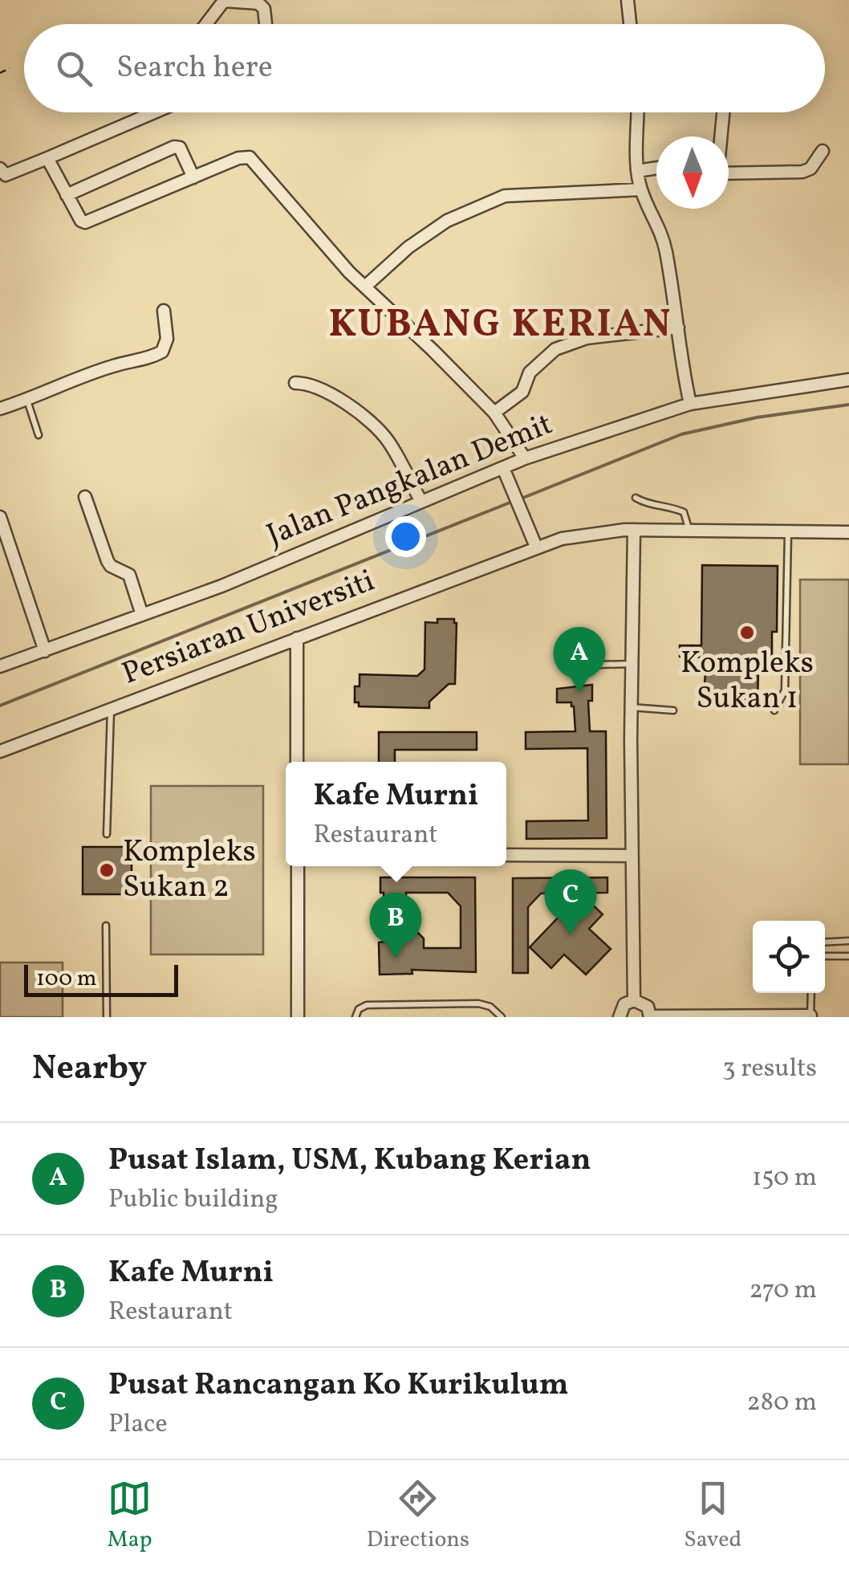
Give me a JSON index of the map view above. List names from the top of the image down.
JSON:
{
  "streets": {
    "street": ["Jalan Pangkalan Demit", "Persiaran Universiti"]
  },
  "districts": ["KUBANG KERIAN"],
  "places": ["Kompleks Sukan 1", "Kompleks Sukan 2"],
  "scale_bar": "100 m",
  "north": "bottom",
  "page": {
    "search": "Search here",
    "pins": ["A", "C", "B"],
    "popup": ["Kafe Murni", "Restaurant"],
    "scale": "100 m",
    "heading": ["Nearby", "3 results"],
    "list": [
      {
        "mark": "A",
        "name": "Pusat Islam, USM, Kubang Kerian",
        "note": "Public building",
        "value": "150 m"
      },
      {
        "mark": "B",
        "name": "Kafe Murni",
        "note": "Restaurant",
        "value": "270 m"
      },
      {
        "mark": "C",
        "name": "Pusat Rancangan Ko Kurikulum",
        "note": "Place",
        "value": "280 m"
      }
    ],
    "nav": ["Map", "Directions", "Saved"]
  }
}
